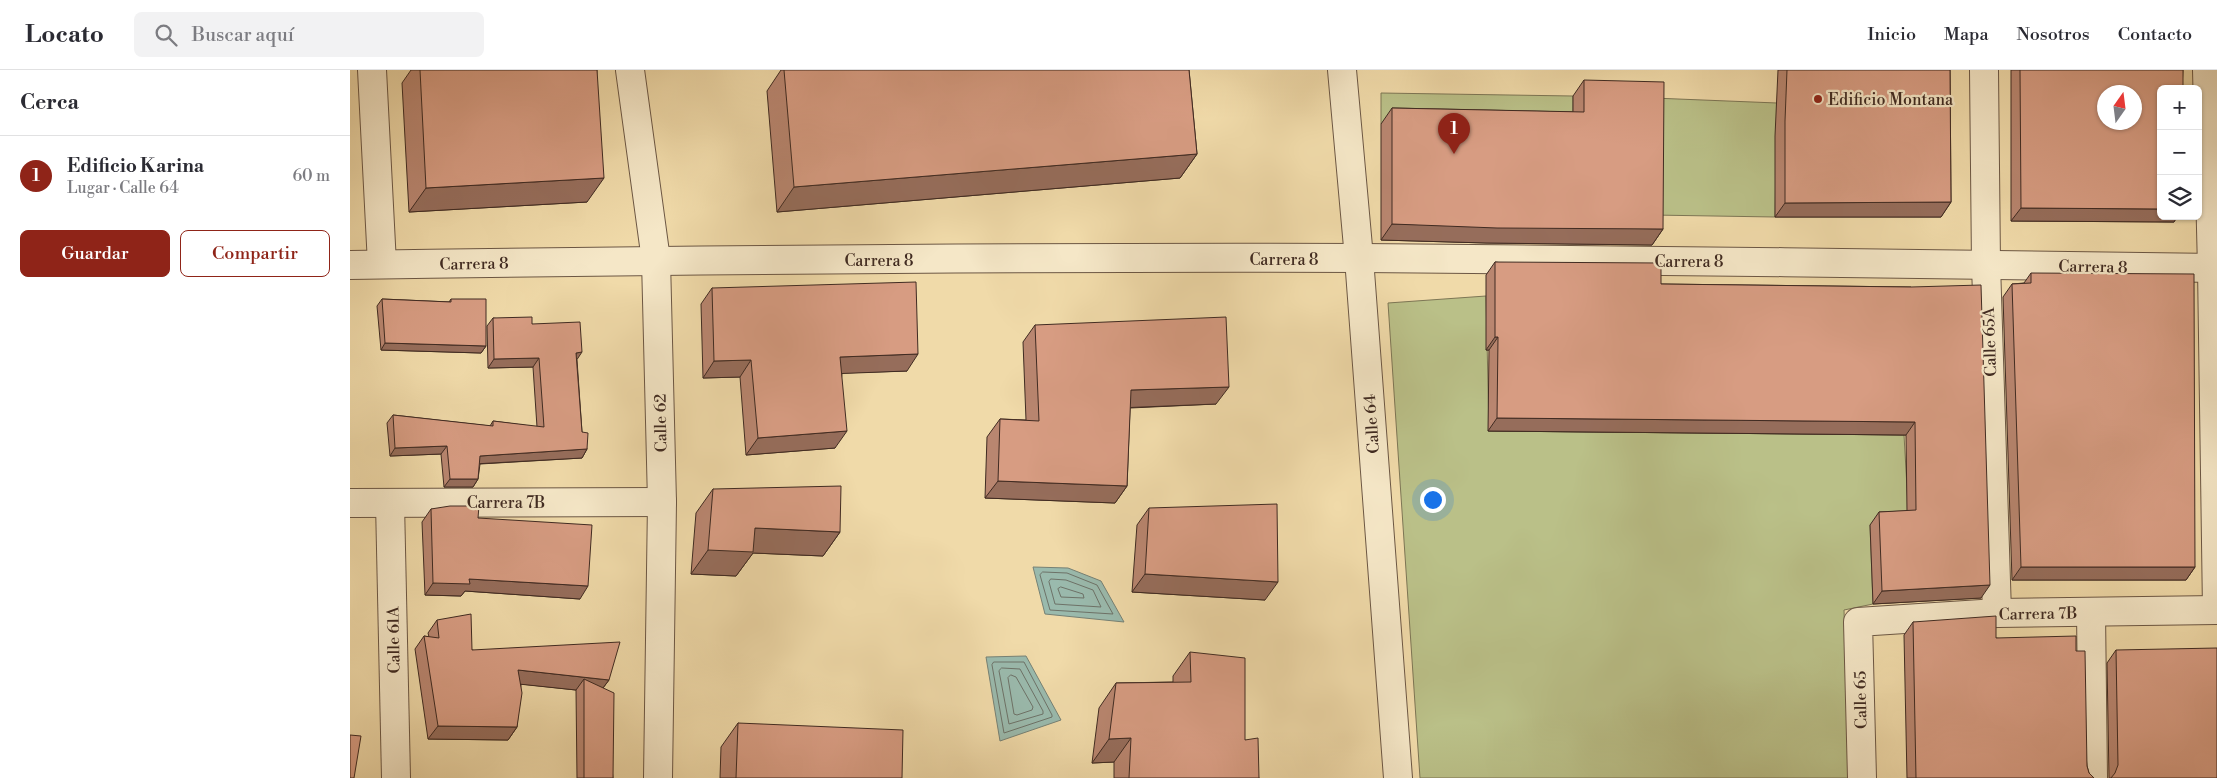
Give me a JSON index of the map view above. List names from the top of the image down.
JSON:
{
  "streets": {
    "street": [
      "Carrera 8",
      "Calle 65A",
      "Calle 62",
      "Calle 64",
      "Carrera 7B",
      "Calle 61A",
      "Calle 65"
    ]
  },
  "crossings": [
    ["Carrera 8", "Calle 65A"],
    ["Carrera 8", "Calle 62"],
    ["Carrera 8", "Calle 64"],
    ["Calle 65A", "Carrera 7B"],
    ["Calle 62", "Carrera 7B"],
    ["Carrera 7B", "Calle 61A"],
    ["Carrera 7B", "Calle 65"]
  ],
  "places": ["Edificio Montana"],
  "north": "top",
  "page": {
    "header": "Locato",
    "search": "Buscar aquí",
    "nav": [
      "Inicio",
      "Mapa",
      "Nosotros",
      "Contacto"
    ],
    "heading": "Cerca",
    "map_buttons": ["+", "−"],
    "pins": "1",
    "list": [
      {
        "mark": "1",
        "name": "Edificio Karina",
        "note": "Lugar · Calle 64",
        "value": "60 m"
      }
    ],
    "buttons": ["Guardar", "Compartir"]
  }
}
